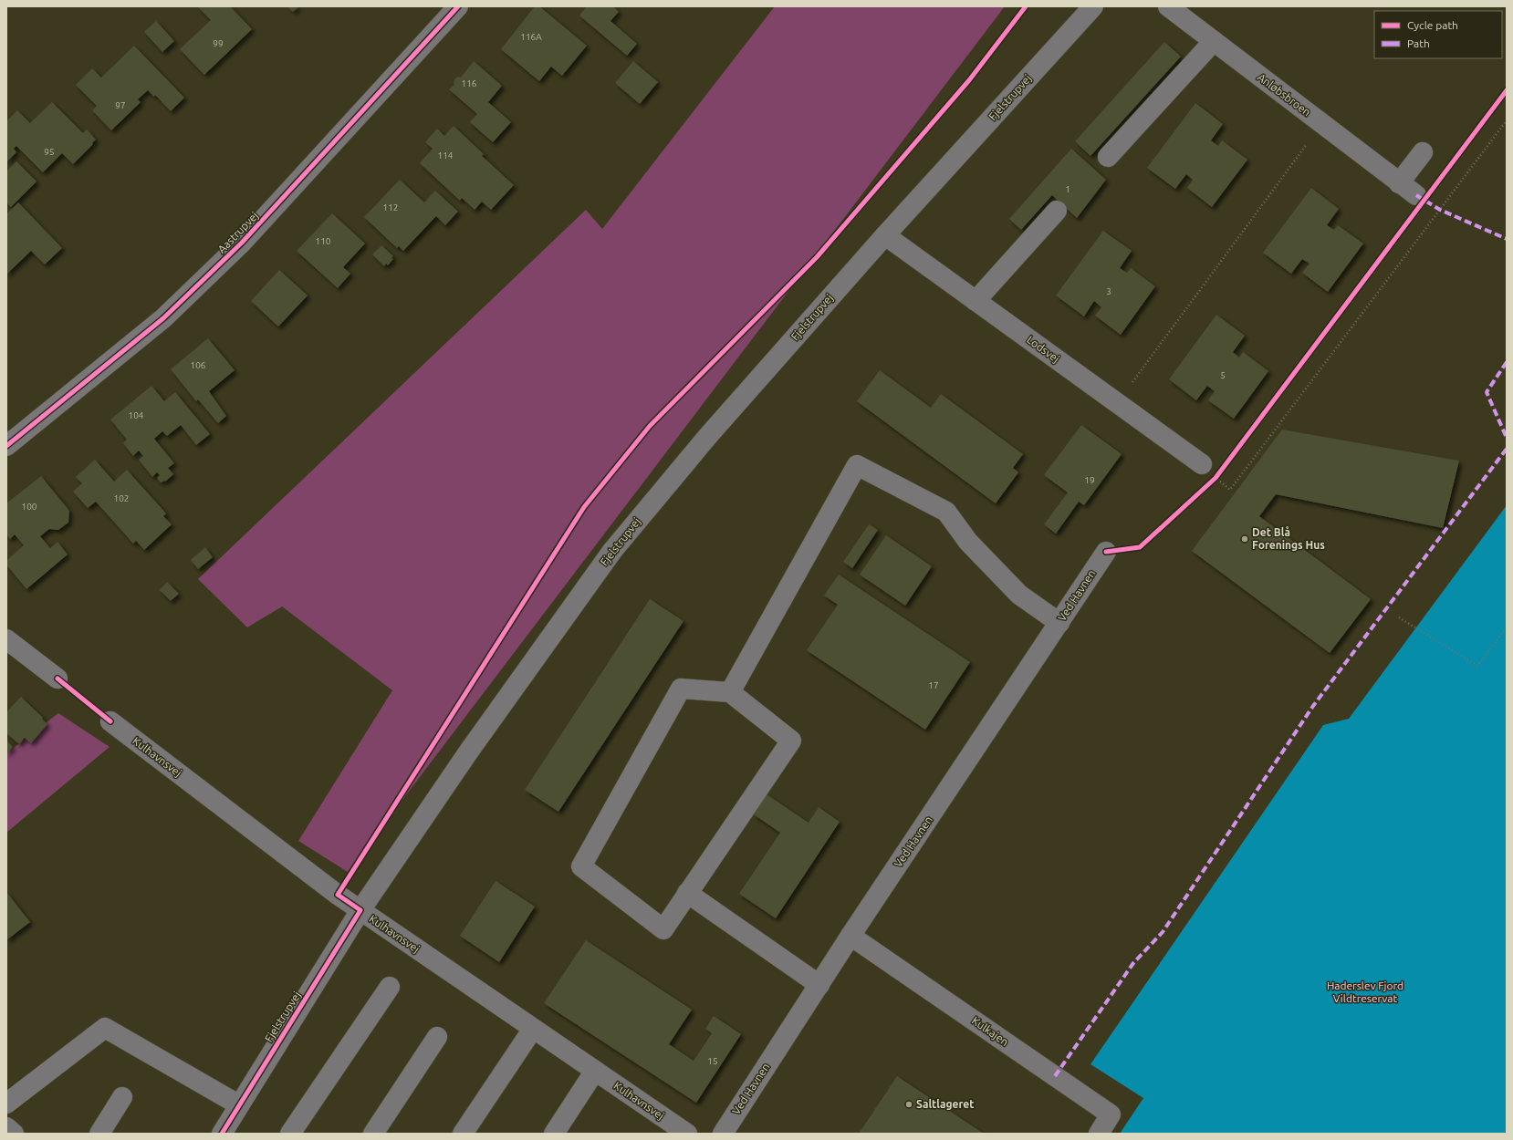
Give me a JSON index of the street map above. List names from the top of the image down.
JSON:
{
  "streets": {
    "street": [
      "Anløbsbroen",
      "Fjelstrupvej",
      "Aastrupvej",
      "Lodsvej",
      "Ved Havnen",
      "Kulhavnsvej",
      "Kulkajen"
    ]
  },
  "crossings": [
    ["Fjelstrupvej", "Lodsvej"],
    ["Fjelstrupvej", "Kulhavnsvej"],
    ["Ved Havnen", "Kulkajen"]
  ],
  "parks": ["Haderslev Fjord Vildtreservat"],
  "places": ["Det Blå Forenings Hus", "Saltlageret"],
  "house_numbers": [
    "116A",
    "99",
    "116",
    "97",
    "95",
    "114",
    "1",
    "112",
    "110",
    "3",
    "106",
    "5",
    "104",
    "19",
    "102",
    "100",
    "17",
    "15"
  ],
  "legend": ["Cycle path", "Path"]
}
